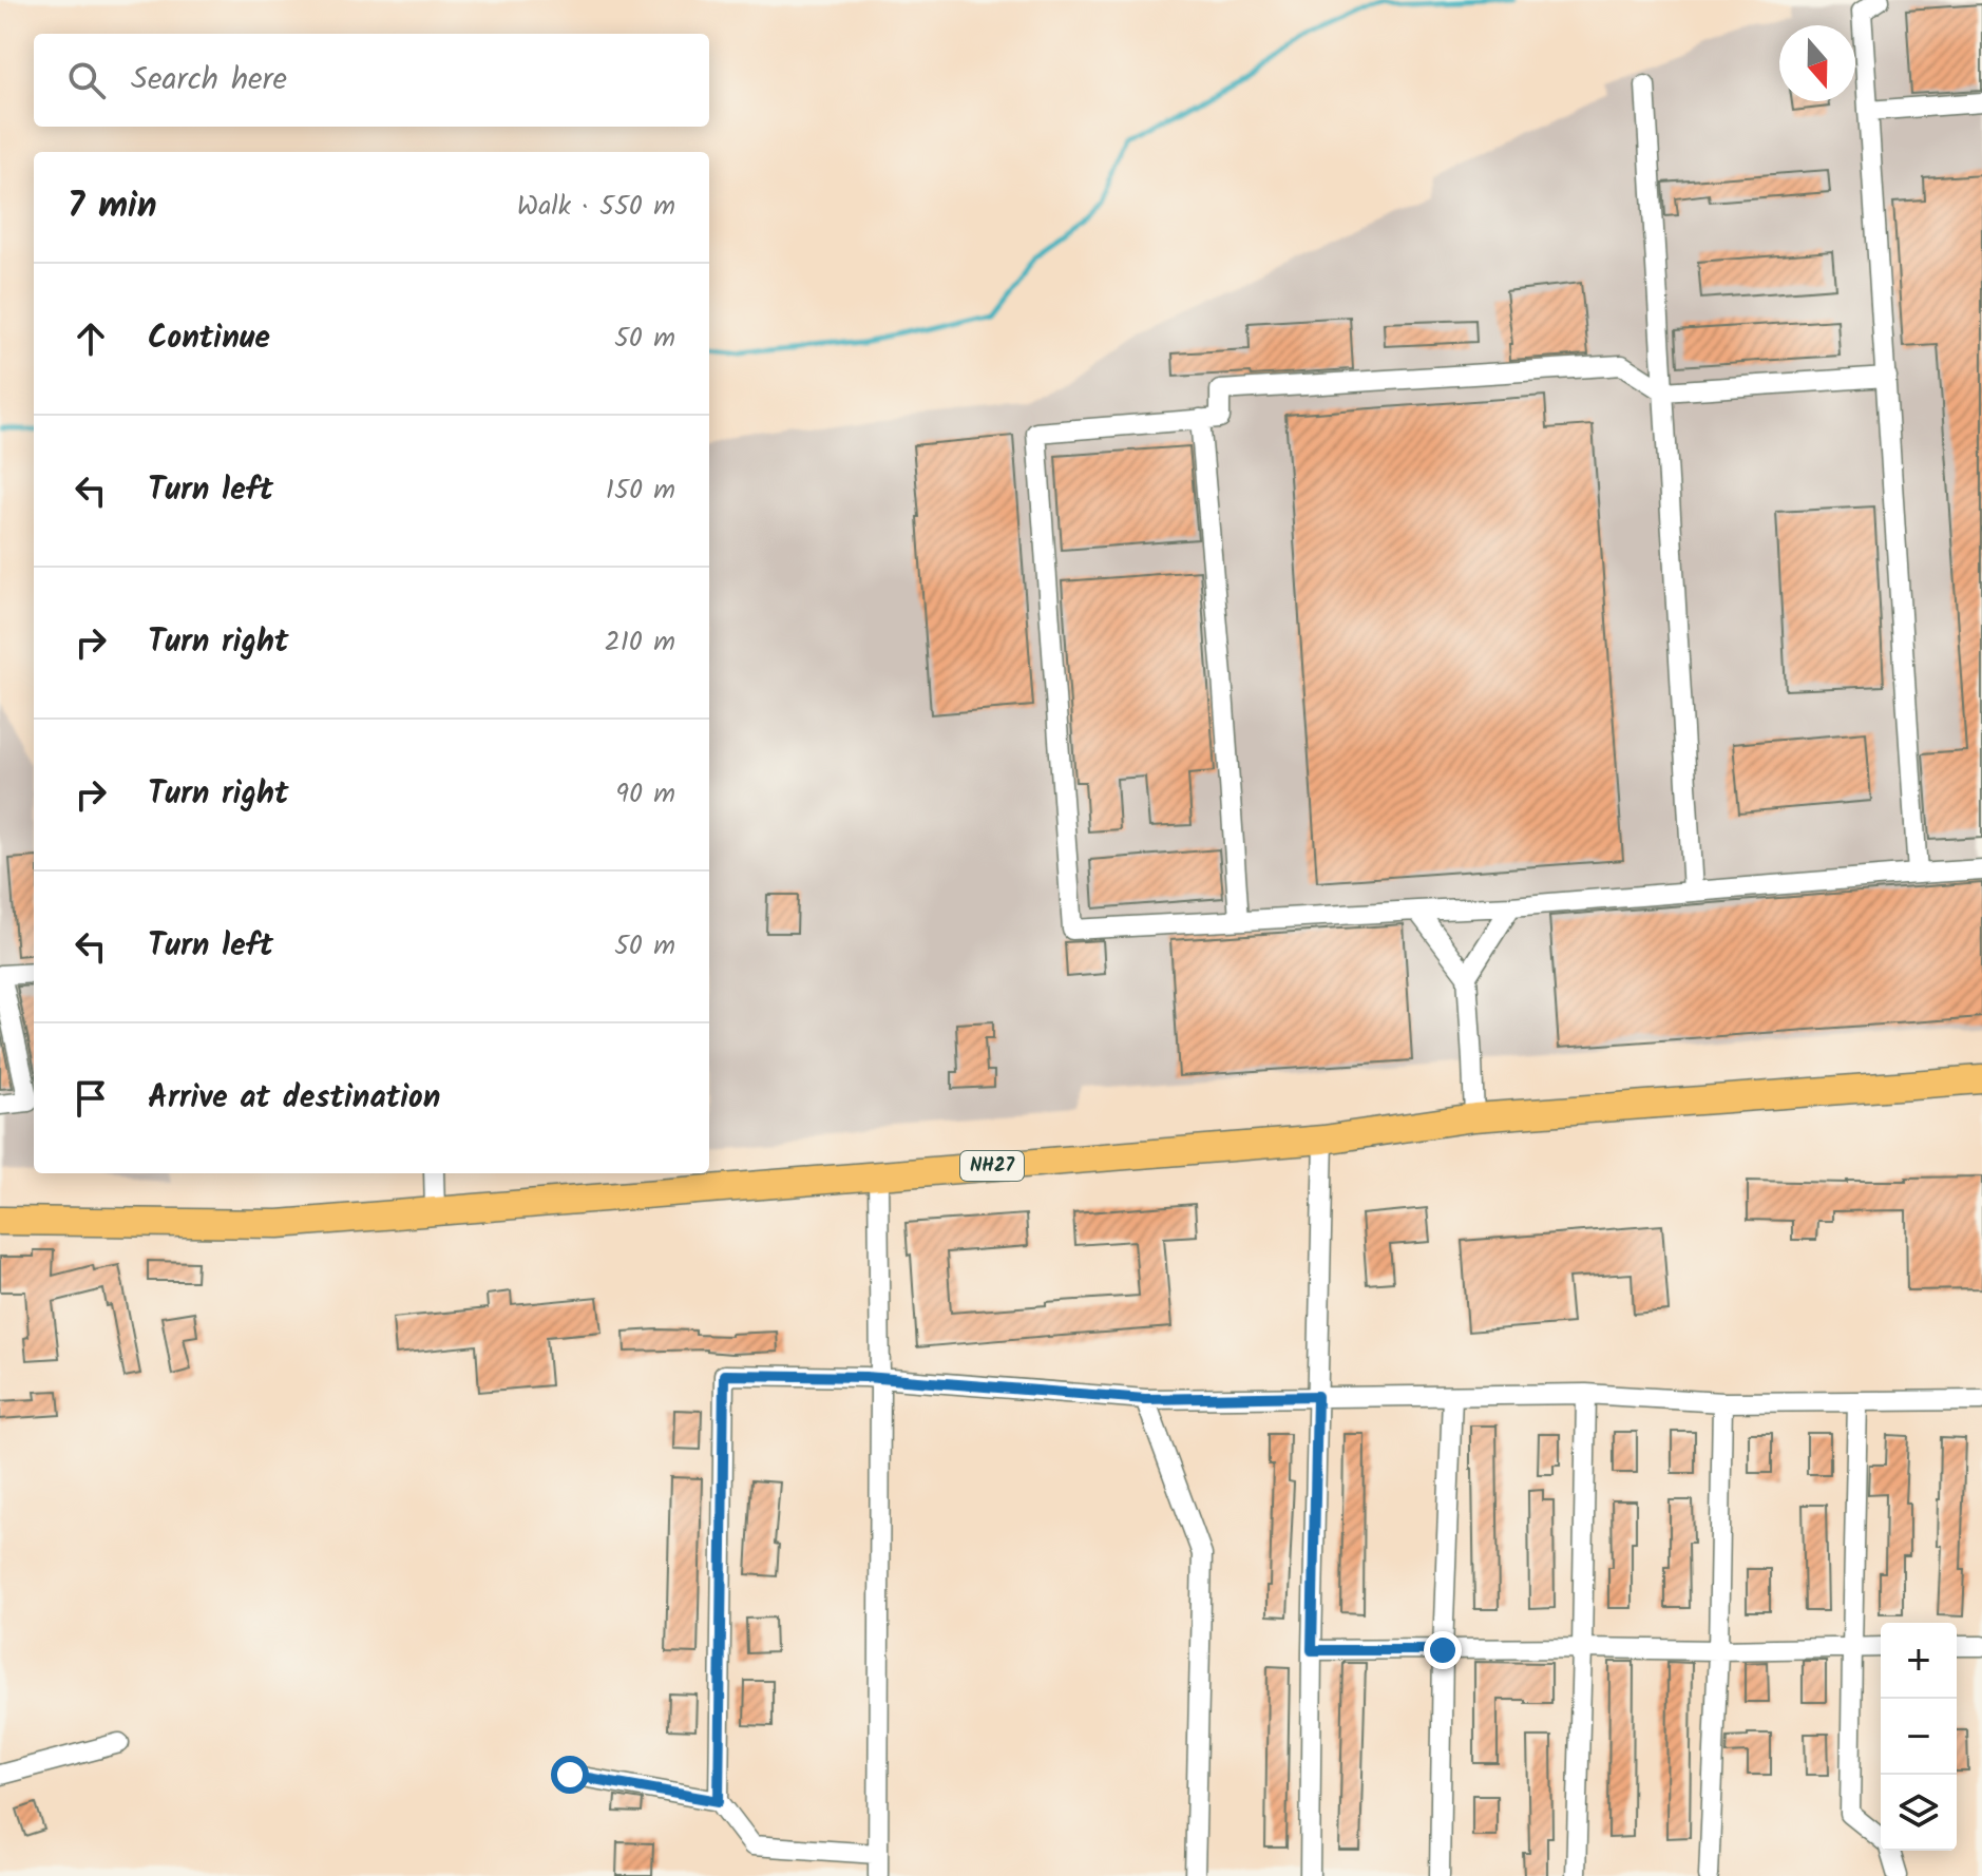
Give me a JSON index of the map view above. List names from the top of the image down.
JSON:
{
  "streets": {
    "highway": ["NH27"]
  },
  "north": "bottom",
  "page": {
    "search": "Search here",
    "heading": ["7 min", "Walk · 550 m"],
    "list": [
      ["Continue", "50 m"],
      ["Turn left", "150 m"],
      ["Turn right", "210 m"],
      ["Turn right", "90 m"],
      ["Turn left", "50 m"],
      "Arrive at destination"
    ],
    "map_buttons": ["+", "−"]
  }
}
